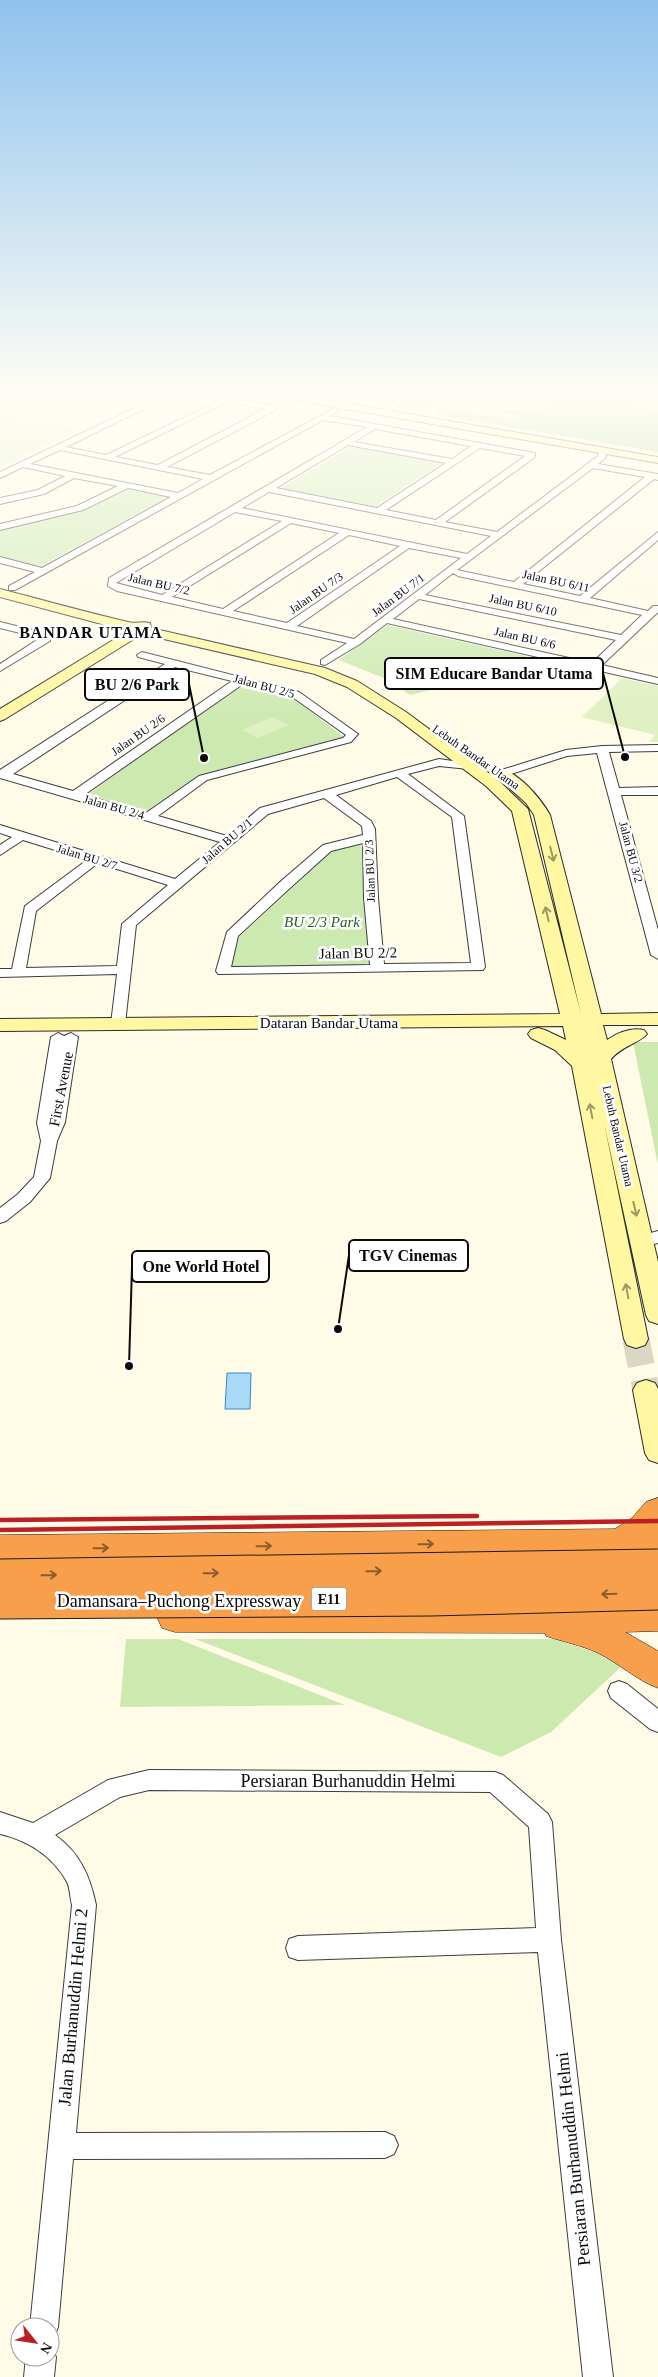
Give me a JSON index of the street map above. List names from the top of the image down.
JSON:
{
  "streets": {
    "highway": ["E11", "Damansara–Puchong Expressway"],
    "main road": ["Lebuh Bandar Utama", "Dataran Bandar Utama"],
    "street": [
      "Jalan BU 6/11",
      "Jalan BU 7/2",
      "Jalan BU 7/3",
      "Jalan BU 7/1",
      "Jalan BU 6/10",
      "Jalan BU 6/6",
      "Jalan BU 2/5",
      "Jalan BU 2/6",
      "Jalan BU 2/4",
      "Jalan BU 2/1",
      "Jalan BU 3/2",
      "Jalan BU 2/7",
      "Jalan BU 2/3",
      "Jalan BU 2/2",
      "First Avenue",
      "Persiaran Burhanuddin Helmi",
      "Jalan Burhanuddin Helmi 2"
    ]
  },
  "crossings": [
    ["Jalan BU 7/2", "Jalan BU 7/3"],
    ["Jalan BU 7/2", "Jalan BU 7/1"],
    ["Jalan BU 7/1", "Jalan BU 6/10"],
    ["Jalan BU 7/1", "Jalan BU 6/6"],
    ["Jalan BU 7/1", "Lebuh Bandar Utama"],
    ["Jalan BU 2/5", "Jalan BU 2/6"],
    ["Jalan BU 2/5", "Jalan BU 2/4"],
    ["Jalan BU 2/6", "Jalan BU 2/4"],
    ["Lebuh Bandar Utama", "Jalan BU 2/1"],
    ["Lebuh Bandar Utama", "Dataran Bandar Utama"],
    ["Jalan BU 2/4", "Jalan BU 2/1"],
    ["Jalan BU 2/1", "Jalan BU 2/7"],
    ["Jalan BU 2/1", "Jalan BU 2/3"],
    ["Jalan BU 2/1", "Jalan BU 2/2"],
    ["Jalan BU 2/1", "Dataran Bandar Utama"],
    ["Jalan BU 2/3", "Jalan BU 2/2"],
    ["Dataran Bandar Utama", "First Avenue"],
    ["Persiaran Burhanuddin Helmi", "Jalan Burhanuddin Helmi 2"]
  ],
  "districts": ["BANDAR UTAMA"],
  "parks": ["BU 2/3 Park"],
  "places": [
    "SIM Educare Bandar Utama",
    "BU 2/6 Park",
    "TGV Cinemas",
    "One World Hotel"
  ],
  "north": "bottom right"
}
